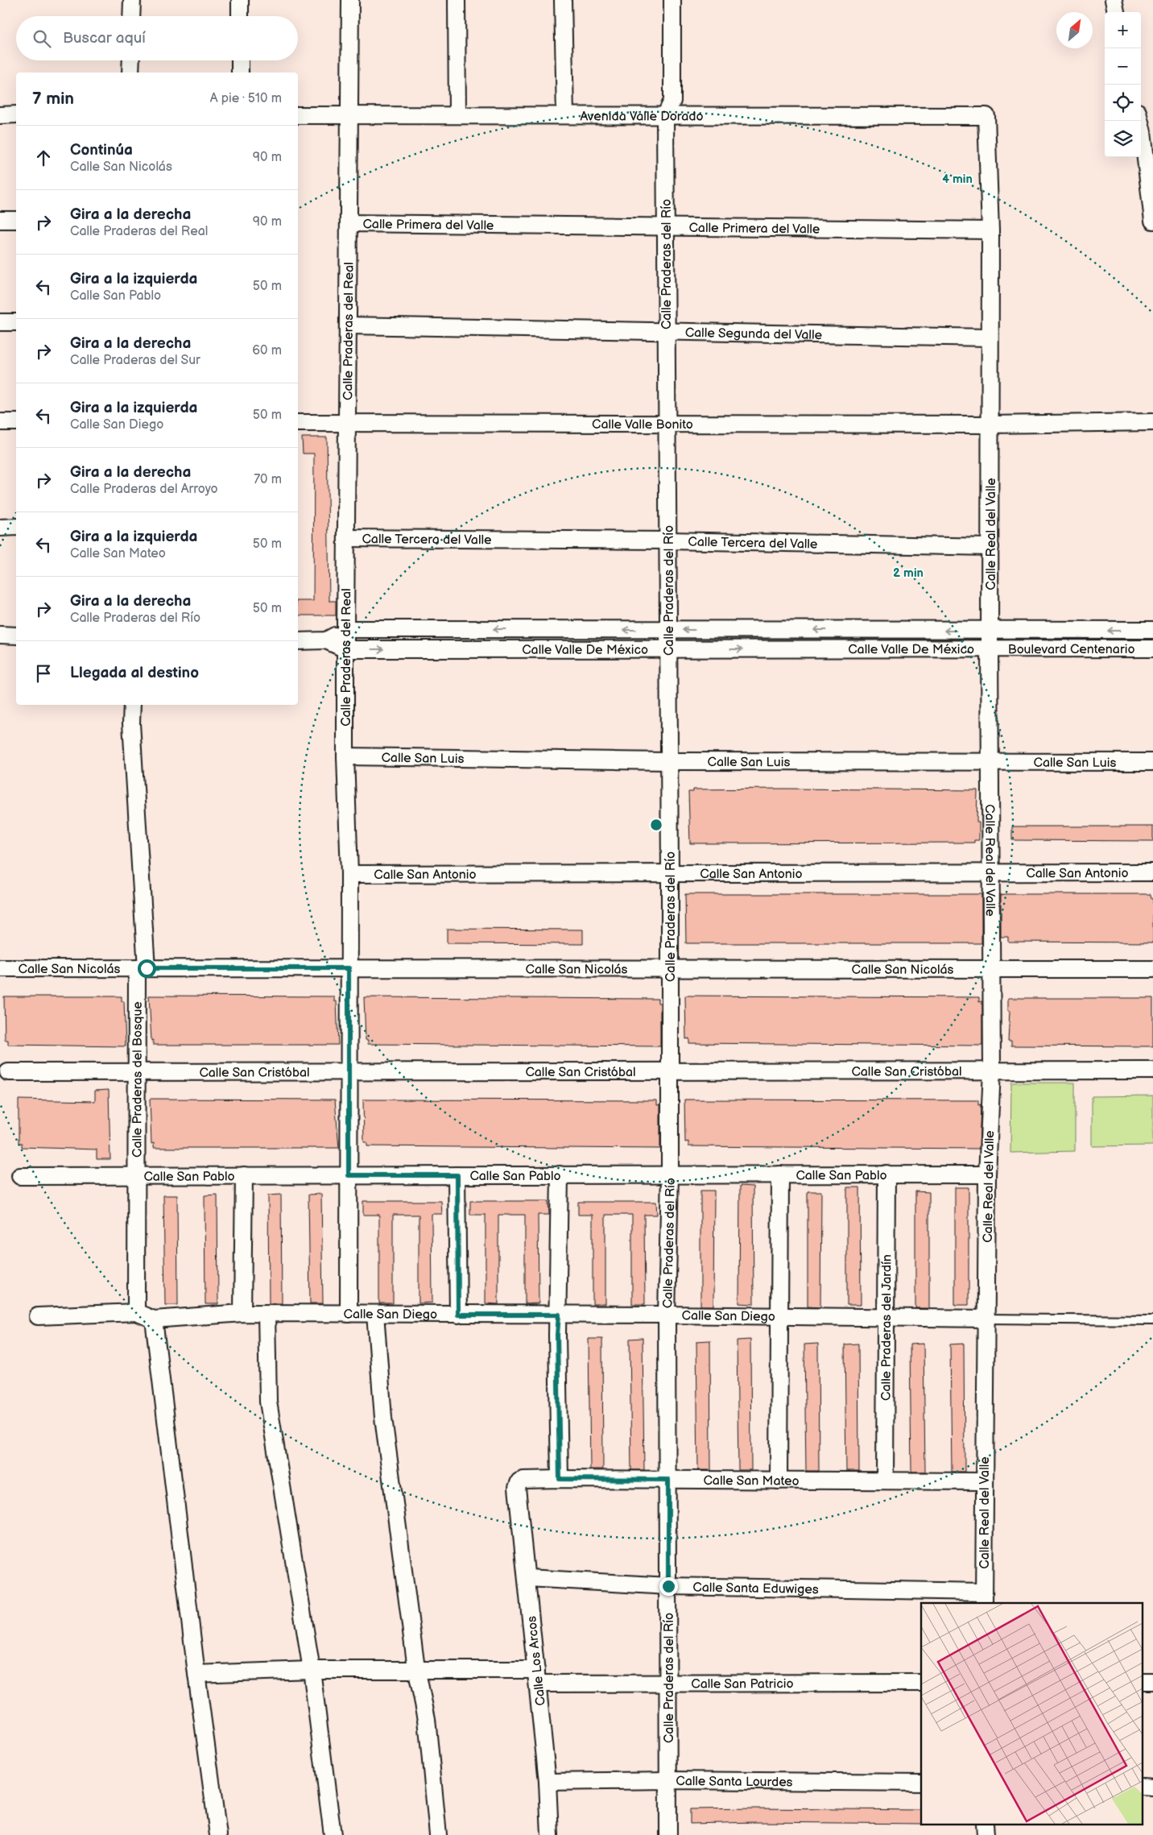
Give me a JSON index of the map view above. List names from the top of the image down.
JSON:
{
  "streets": {
    "street": [
      "Avenida Valle Dorado",
      "Calle Primera del Valle",
      "Calle Praderas del Río",
      "Calle Praderas del Real",
      "Calle Segunda del Valle",
      "Calle Valle Bonito",
      "Calle Real del Valle",
      "Calle Tercera del Valle",
      "Calle Valle De México",
      "Boulevard Centenario",
      "Calle San Luis",
      "Calle San Antonio",
      "Calle San Nicolás",
      "Calle San Cristóbal",
      "Calle Praderas del Bosque",
      "Calle San Pablo",
      "Calle San Diego",
      "Calle Praderas del Jardín",
      "Calle San Mateo",
      "Calle Santa Eduwiges",
      "Calle Los Arcos",
      "Calle San Patricio",
      "Calle Santa Lourdes"
    ]
  },
  "crossings": [
    ["Avenida Valle Dorado", "Calle Praderas del Río"],
    ["Avenida Valle Dorado", "Calle Praderas del Real"],
    ["Avenida Valle Dorado", "Calle Real del Valle"],
    ["Calle Primera del Valle", "Calle Praderas del Río"],
    ["Calle Primera del Valle", "Calle Praderas del Real"],
    ["Calle Primera del Valle", "Calle Real del Valle"],
    ["Calle Praderas del Río", "Calle Segunda del Valle"],
    ["Calle Praderas del Río", "Calle Valle Bonito"],
    ["Calle Praderas del Río", "Calle Tercera del Valle"],
    ["Calle Praderas del Río", "Calle Valle De México"],
    ["Calle Praderas del Río", "Calle San Luis"],
    ["Calle Praderas del Río", "Calle San Antonio"],
    ["Calle Praderas del Río", "Calle San Nicolás"],
    ["Calle Praderas del Río", "Calle San Cristóbal"],
    ["Calle Praderas del Río", "Calle San Pablo"],
    ["Calle Praderas del Río", "Calle San Diego"],
    ["Calle Praderas del Río", "Calle San Mateo"],
    ["Calle Praderas del Río", "Calle Santa Eduwiges"],
    ["Calle Praderas del Río", "Calle San Patricio"],
    ["Calle Praderas del Río", "Calle Santa Lourdes"],
    ["Calle Praderas del Real", "Calle Segunda del Valle"],
    ["Calle Praderas del Real", "Calle Valle Bonito"],
    ["Calle Praderas del Real", "Calle Tercera del Valle"],
    ["Calle Praderas del Real", "Calle Valle De México"],
    ["Calle Praderas del Real", "Calle San Luis"],
    ["Calle Praderas del Real", "Calle San Antonio"],
    ["Calle Praderas del Real", "Calle San Nicolás"],
    ["Calle Praderas del Real", "Calle San Cristóbal"],
    ["Calle Praderas del Real", "Calle San Pablo"],
    ["Calle Praderas del Real", "Calle San Diego"],
    ["Calle Segunda del Valle", "Calle Real del Valle"],
    ["Calle Valle Bonito", "Calle Real del Valle"],
    ["Calle Real del Valle", "Calle Tercera del Valle"],
    ["Calle Real del Valle", "Calle Valle De México"],
    ["Calle Real del Valle", "Boulevard Centenario"],
    ["Calle Real del Valle", "Calle San Luis"],
    ["Calle Real del Valle", "Calle San Antonio"],
    ["Calle Real del Valle", "Calle San Nicolás"],
    ["Calle Real del Valle", "Calle San Cristóbal"],
    ["Calle Real del Valle", "Calle San Pablo"],
    ["Calle Real del Valle", "Calle San Diego"],
    ["Calle Real del Valle", "Calle San Mateo"],
    ["Calle Real del Valle", "Calle Santa Eduwiges"],
    ["Calle Valle De México", "Boulevard Centenario"],
    ["Calle San Nicolás", "Calle Praderas del Bosque"],
    ["Calle San Cristóbal", "Calle Praderas del Bosque"],
    ["Calle Praderas del Bosque", "Calle San Pablo"],
    ["Calle Praderas del Bosque", "Calle San Diego"],
    ["Calle San Pablo", "Calle Praderas del Jardín"],
    ["Calle San Diego", "Calle Praderas del Jardín"],
    ["Calle Praderas del Jardín", "Calle San Mateo"],
    ["Calle San Mateo", "Calle Los Arcos"],
    ["Calle Santa Eduwiges", "Calle Los Arcos"],
    ["Calle Los Arcos", "Calle San Patricio"],
    ["Calle Los Arcos", "Calle Santa Lourdes"]
  ],
  "north": "top right",
  "page": {
    "map_buttons": ["+", "−"],
    "search": "Buscar aquí",
    "heading": ["7 min", "A pie · 510 m"],
    "list": [
      ["Continúa", "Calle San Nicolás", "90 m"],
      ["Gira a la derecha", "Calle Praderas del Real", "90 m"],
      ["Gira a la izquierda", "Calle San Pablo", "50 m"],
      ["Gira a la derecha", "Calle Praderas del Sur", "60 m"],
      ["Gira a la izquierda", "Calle San Diego", "50 m"],
      ["Gira a la derecha", "Calle Praderas del Arroyo", "70 m"],
      ["Gira a la izquierda", "Calle San Mateo", "50 m"],
      ["Gira a la derecha", "Calle Praderas del Río", "50 m"],
      "Llegada al destino"
    ]
  },
  "rings": ["4 min", "2 min"]
}
